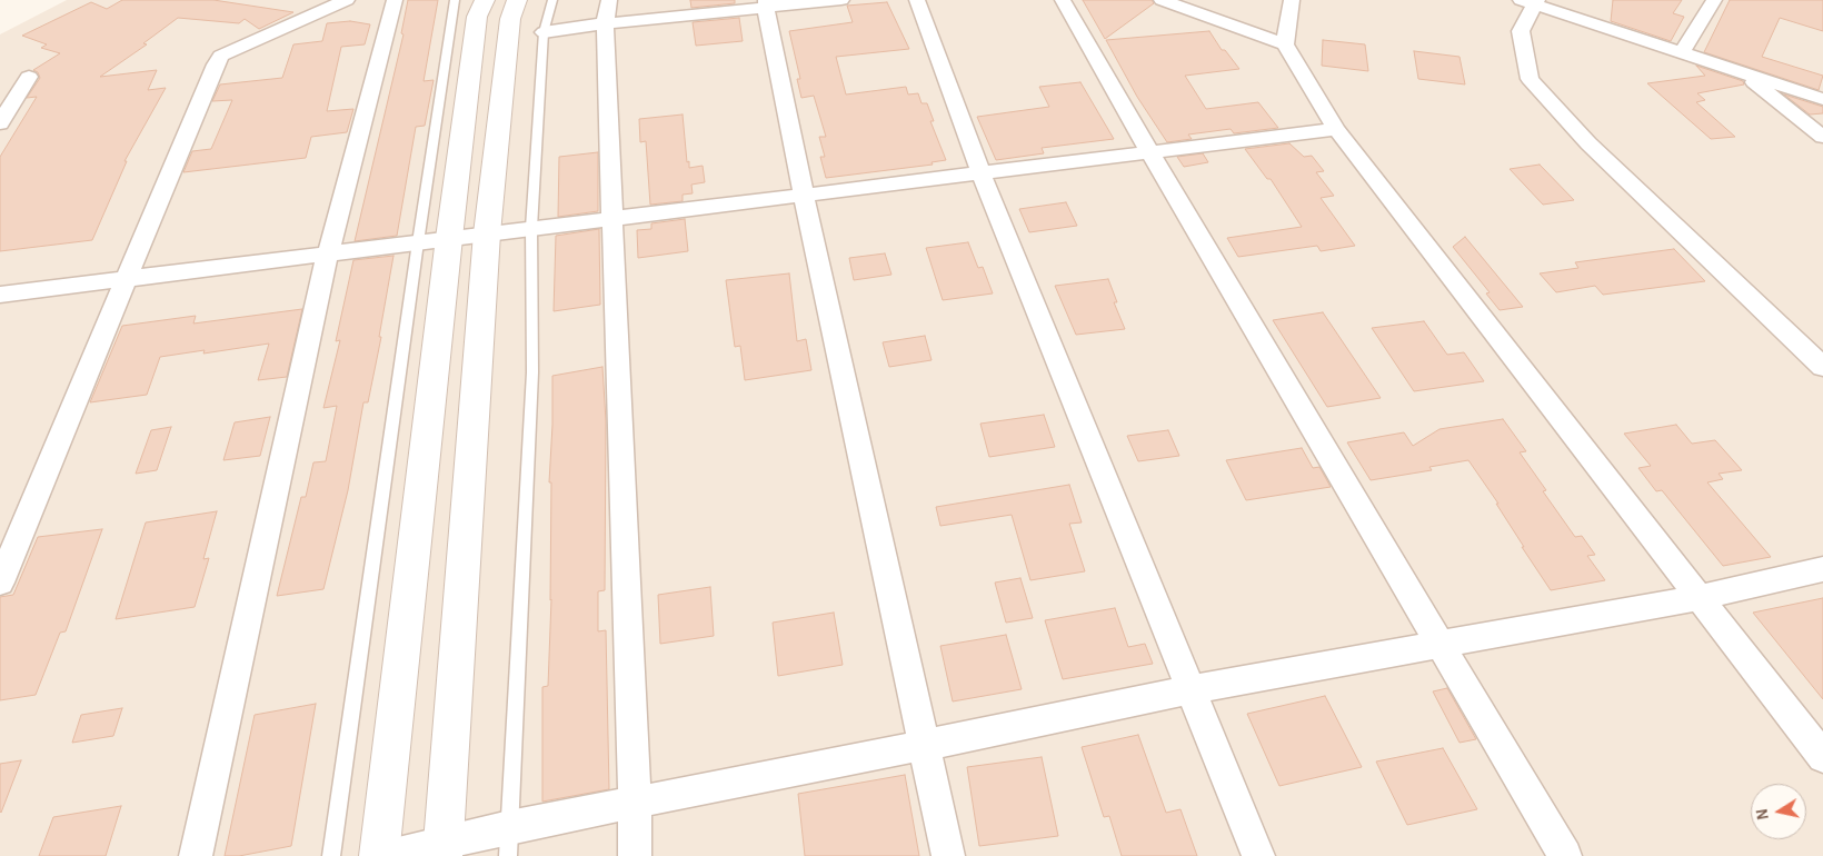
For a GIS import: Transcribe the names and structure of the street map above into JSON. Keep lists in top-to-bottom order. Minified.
{"north":"left"}
